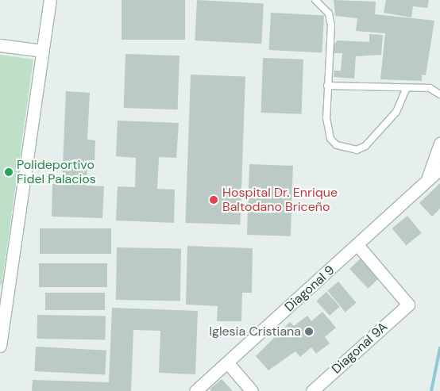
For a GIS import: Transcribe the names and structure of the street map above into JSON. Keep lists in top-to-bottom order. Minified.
{"streets":{"street":["Diagonal 9","Diagonal 9A"]},"crossings":[["Diagonal 9","Diagonal 9A"]],"places":["Polideportivo Fidel Palacios","Hospital Dr. Enrique Baltodano Briceño","Iglesia Cristiana"]}
